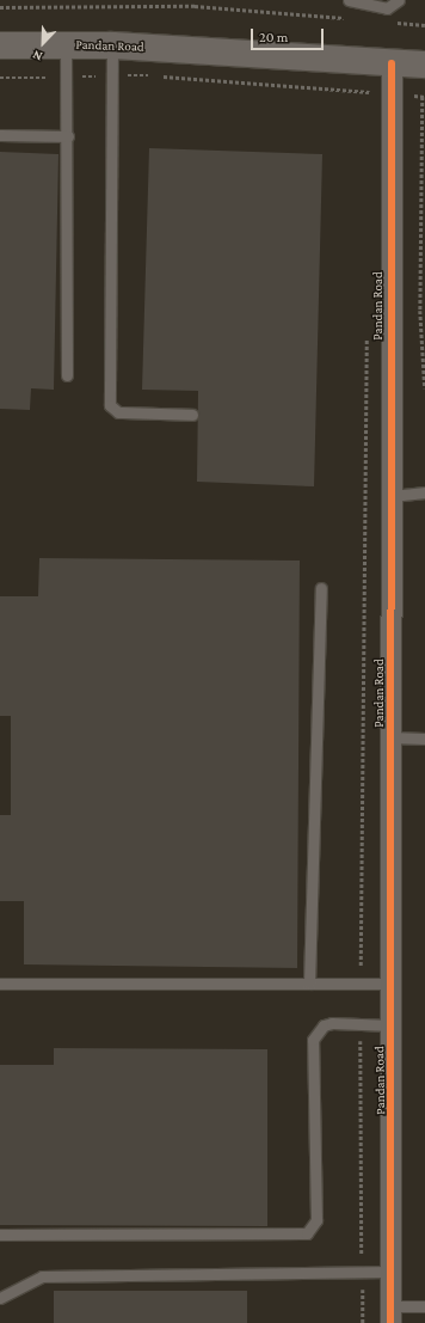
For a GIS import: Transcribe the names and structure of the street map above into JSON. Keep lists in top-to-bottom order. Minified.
{"streets":{"street":["Pandan Road"]},"scale_bar":"20 m","north":"bottom left"}
